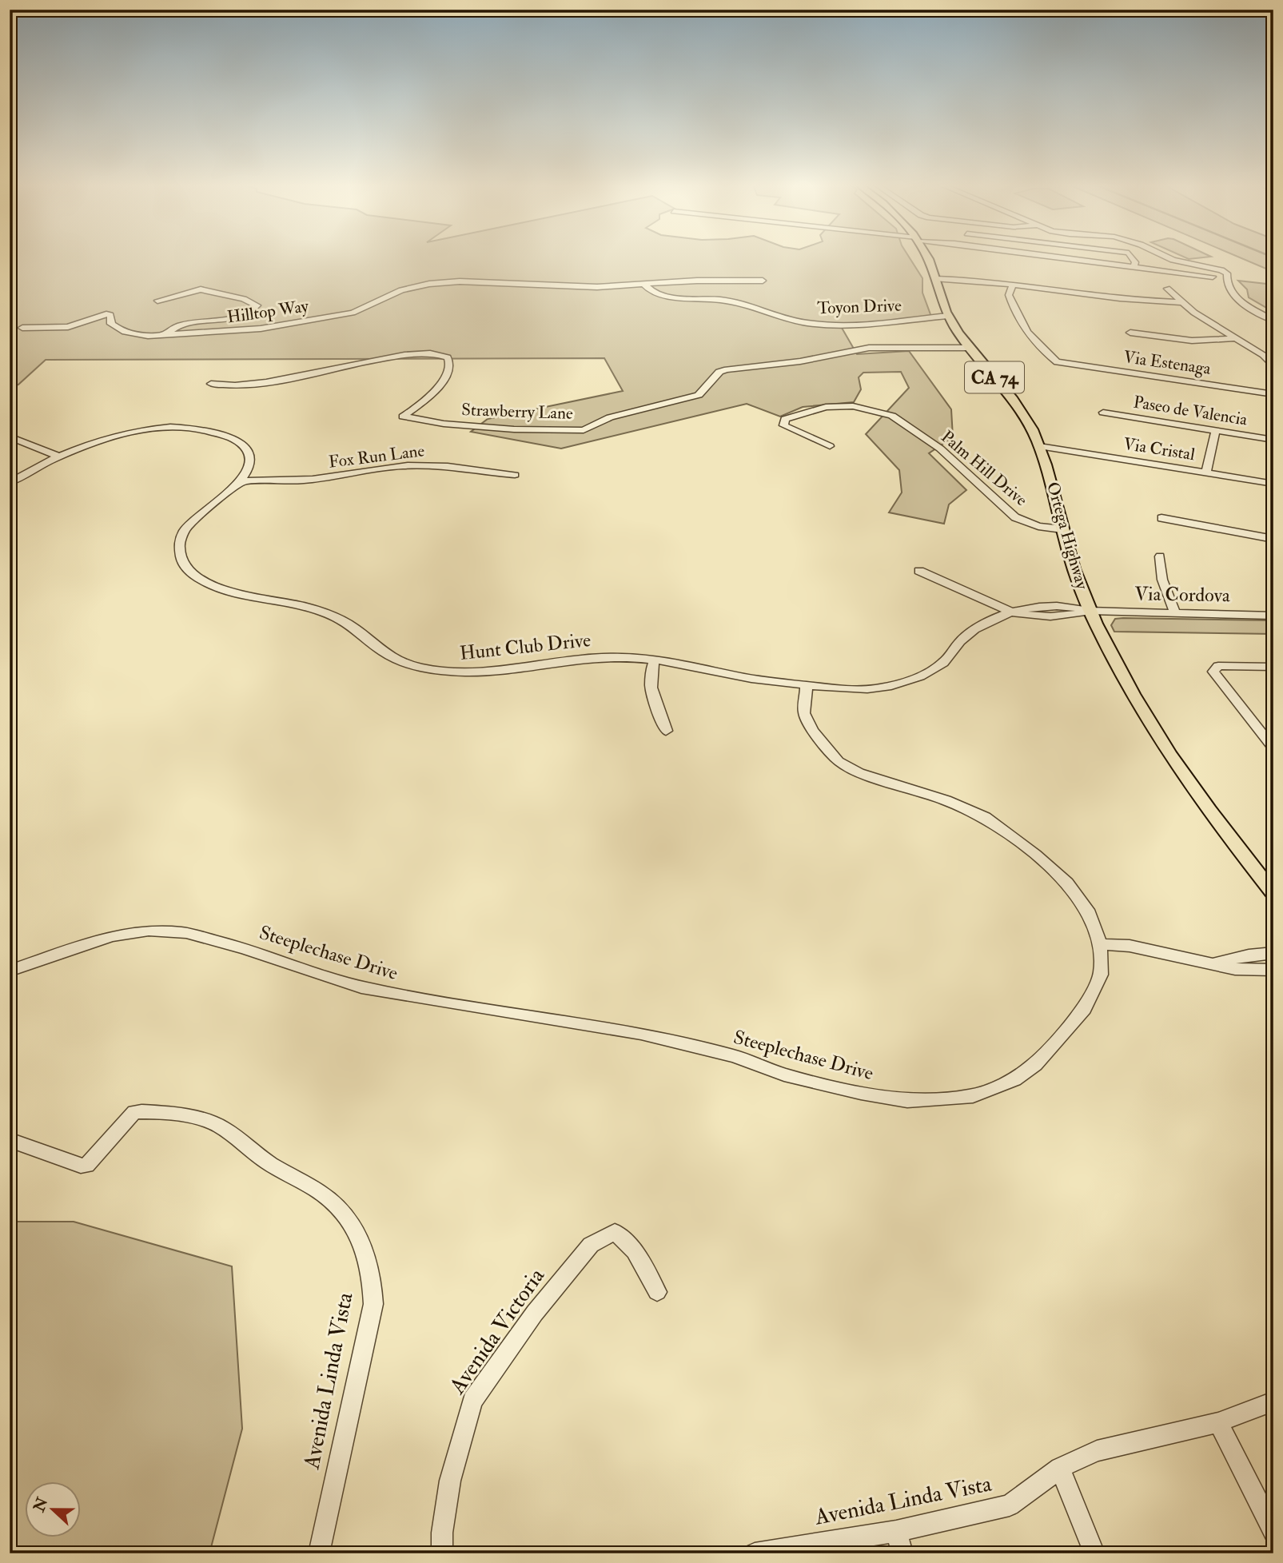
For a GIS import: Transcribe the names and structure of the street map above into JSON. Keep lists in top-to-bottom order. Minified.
{"streets":{"main road":["CA 74","Ortega Highway"],"street":["Toyon Drive","Hilltop Way","Via Estenaga","Paseo de Valencia","Strawberry Lane","Via Cristal","Fox Run Lane","Palm Hill Drive","Via Cordova","Hunt Club Drive","Steeplechase Drive","Avenida Victoria","Avenida Linda Vista"]},"crossings":[["Toyon Drive","Hilltop Way"],["Toyon Drive","Ortega Highway"],["Strawberry Lane","Ortega Highway"],["Via Cristal","Ortega Highway"],["Fox Run Lane","Hunt Club Drive"],["Palm Hill Drive","Ortega Highway"],["Ortega Highway","Via Cordova"],["Ortega Highway","Hunt Club Drive"],["Via Cordova","Hunt Club Drive"],["Hunt Club Drive","Steeplechase Drive"]],"north":"left"}
